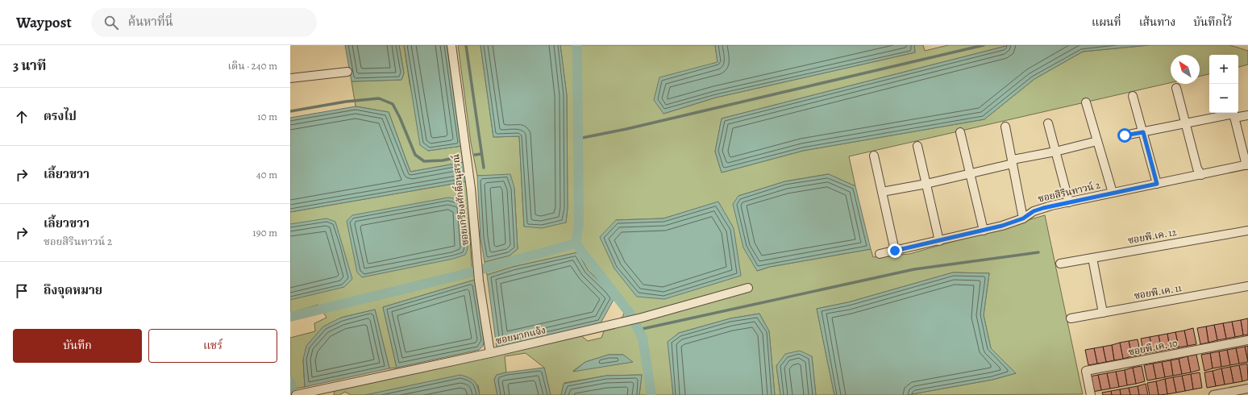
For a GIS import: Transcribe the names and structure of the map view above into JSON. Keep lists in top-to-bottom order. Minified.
{"streets":{"street":["ซอยสิรินทาวน์ 2","ซอยเกรียงศักดิ์อนุสรณ์","ซอยพี.เค. 12","ซอยพี.เค. 11","ซอยมากแจ้ง","ซอยพี.เค. 10"]},"crossings":[["ซอยเกรียงศักดิ์อนุสรณ์","ซอยมากแจ้ง"]],"north":"top left","page":{"header":"Waypost","search":"ค้นหาที่นี่","nav":["แผนที่","เส้นทาง","บันทึกไว้"],"heading":["3 นาที","เดิน · 240 m"],"map_buttons":["+","−"],"list":[["ตรงไป","10 m"],["เลี้ยวขวา","40 m"],["เลี้ยวขวา","ซอยสิรินทาวน์ 2","190 m"],"ถึงจุดหมาย"],"buttons":["บันทึก","แชร์"]}}
